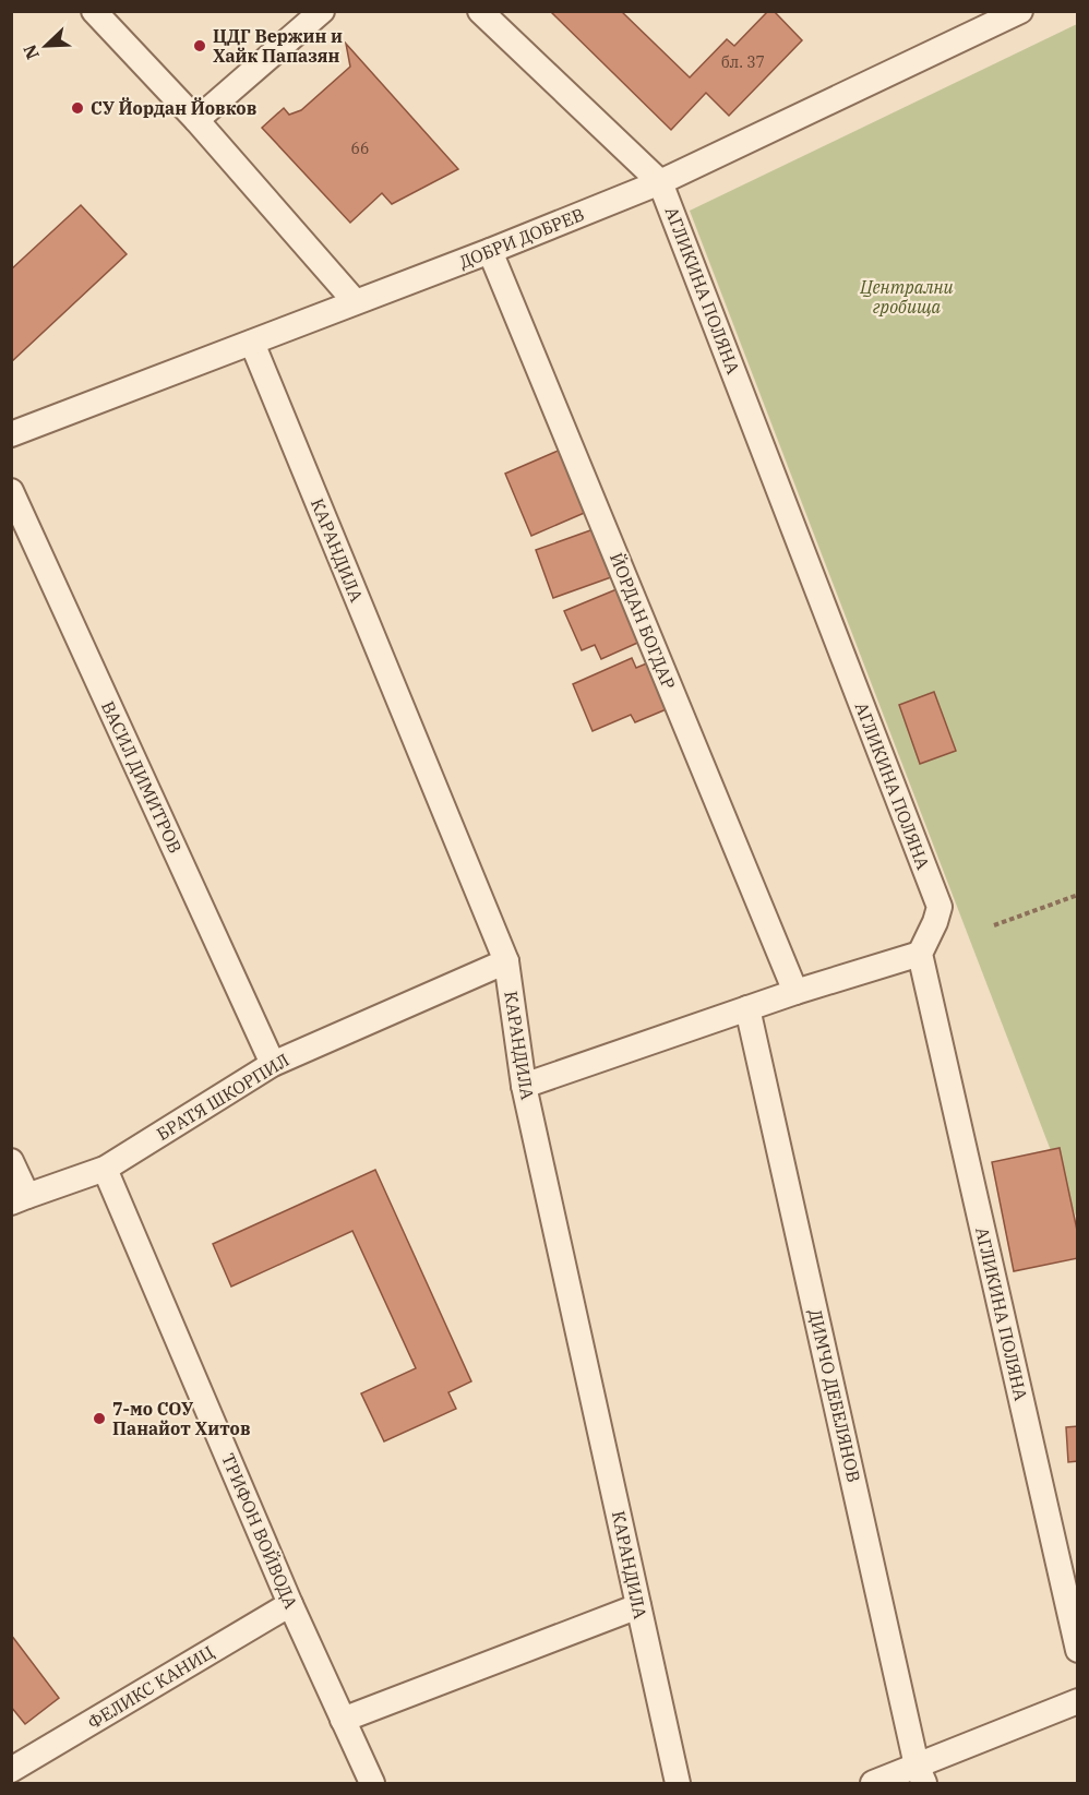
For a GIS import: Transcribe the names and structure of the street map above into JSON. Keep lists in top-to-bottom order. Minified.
{"streets":{"street":["ДОБРИ ДОБРЕВ","АГЛИКИНА ПОЛЯНА","КАРАНДИЛА","ЙОРДАН БОГДАР","ВАСИЛ ДИМИТРОВ","БРАТЯ ШКОРПИЛ","ДИМЧО ДЕБЕЛЯНОВ","ТРИФОН ВОЙВОДА","ФЕЛИКС КАНИЦ"]},"crossings":[["ДОБРИ ДОБРЕВ","АГЛИКИНА ПОЛЯНА"],["ДОБРИ ДОБРЕВ","КАРАНДИЛА"],["ДОБРИ ДОБРЕВ","ЙОРДАН БОГДАР"],["КАРАНДИЛА","БРАТЯ ШКОРПИЛ"],["ВАСИЛ ДИМИТРОВ","БРАТЯ ШКОРПИЛ"],["БРАТЯ ШКОРПИЛ","ТРИФОН ВОЙВОДА"],["ТРИФОН ВОЙВОДА","ФЕЛИКС КАНИЦ"]],"parks":["Централни гробища"],"places":["ЦДГ Вержин и Хайк Папазян","СУ Йордан Йовков","7-мо СОУ Панайот Хитов"],"house_numbers":["бл. 37","66"],"north":"bottom left"}
